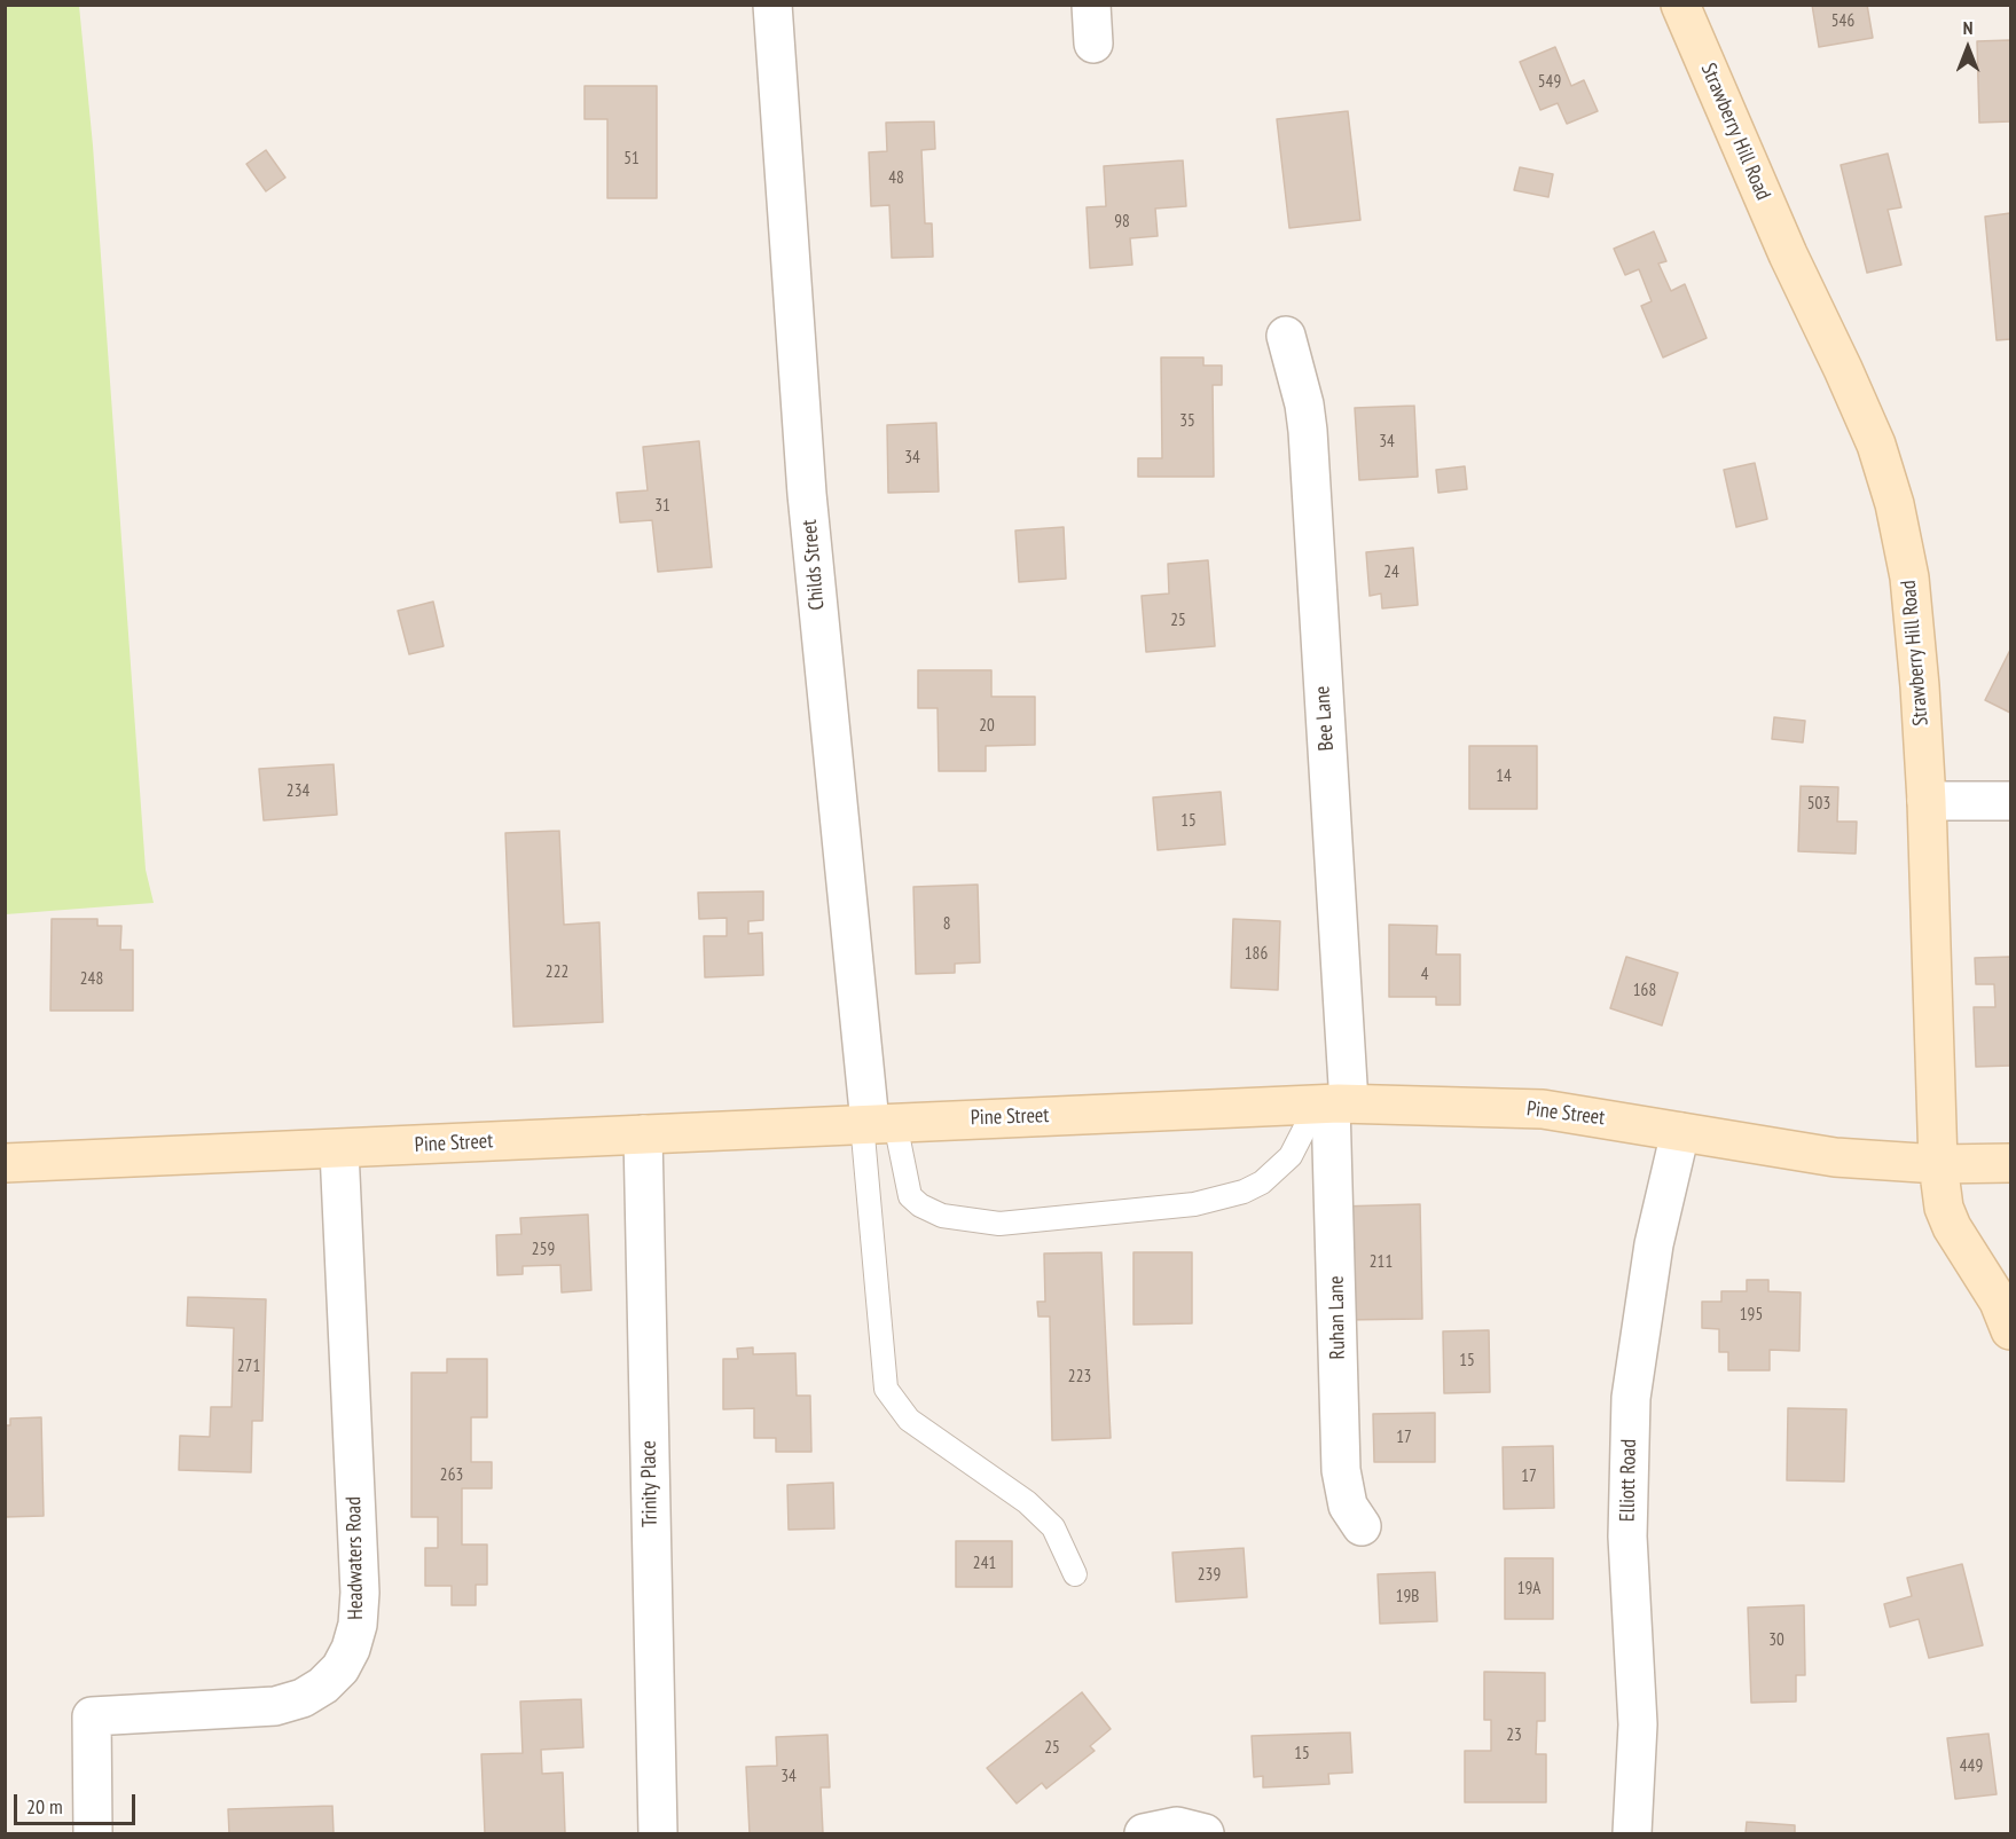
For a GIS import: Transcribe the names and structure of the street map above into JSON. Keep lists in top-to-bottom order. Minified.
{"streets":{"main road":["Strawberry Hill Road","Pine Street"],"street":["Childs Street","Bee Lane","Ruhan Lane","Elliott Road","Trinity Place","Headwaters Road"]},"crossings":[["Strawberry Hill Road","Pine Street"],["Childs Street","Pine Street"],["Bee Lane","Pine Street"],["Bee Lane","Ruhan Lane"],["Pine Street","Ruhan Lane"],["Pine Street","Elliott Road"],["Pine Street","Trinity Place"],["Pine Street","Headwaters Road"]],"house_numbers":["546","549","51","48","98","35","34","34","31","24","25","20","14","234","503","15","8","186","222","4","248","168","259","211","195","15","271","223","17","263","17","241","239","19A","19B","30","23","25","15","449","34"],"scale_bar":"20 m","north":"top"}
